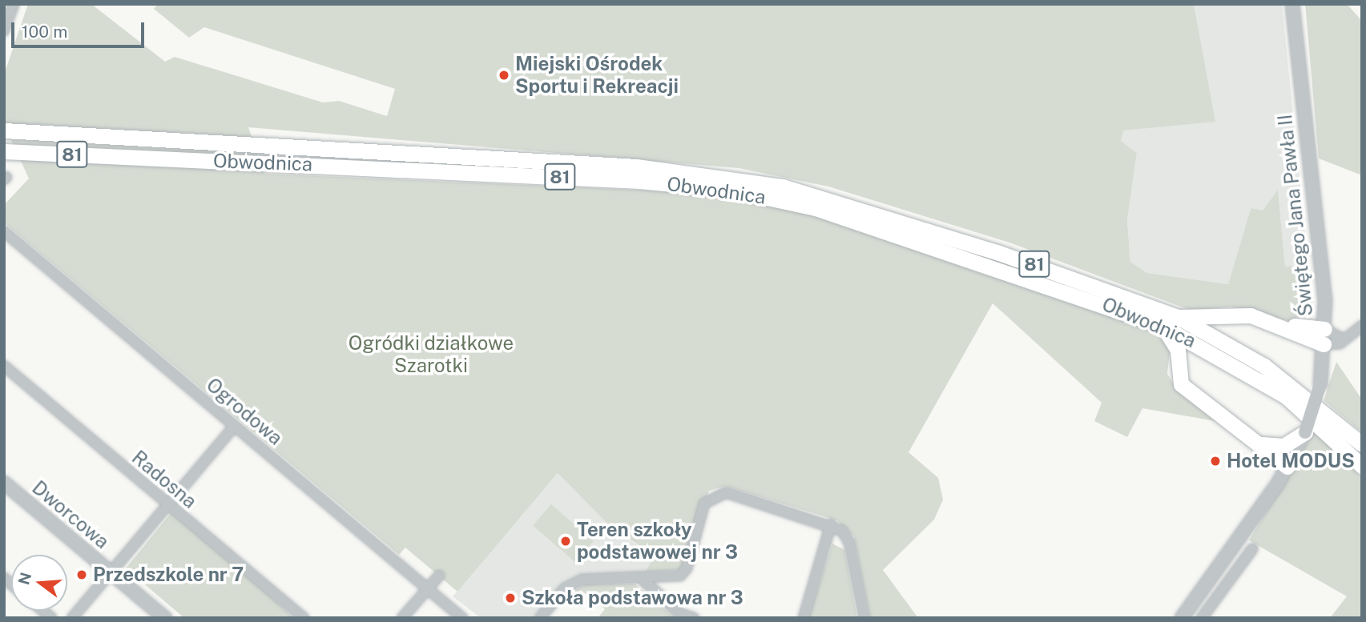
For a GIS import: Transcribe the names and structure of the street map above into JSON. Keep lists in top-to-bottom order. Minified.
{"streets":{"main road":["81","Obwodnica"],"street":["Świętego Jana Pawła II","Ogrodowa","Radosna","Dworcowa"]},"parks":["Ogródki działkowe Szarotki"],"places":["Miejski Ośrodek Sportu i Rekreacji","Hotel MODUS","Teren szkoły podstawowej nr 3","Przedszkole nr 7","Szkoła podstawowa nr 3"],"scale_bar":"100 m","north":"left"}
